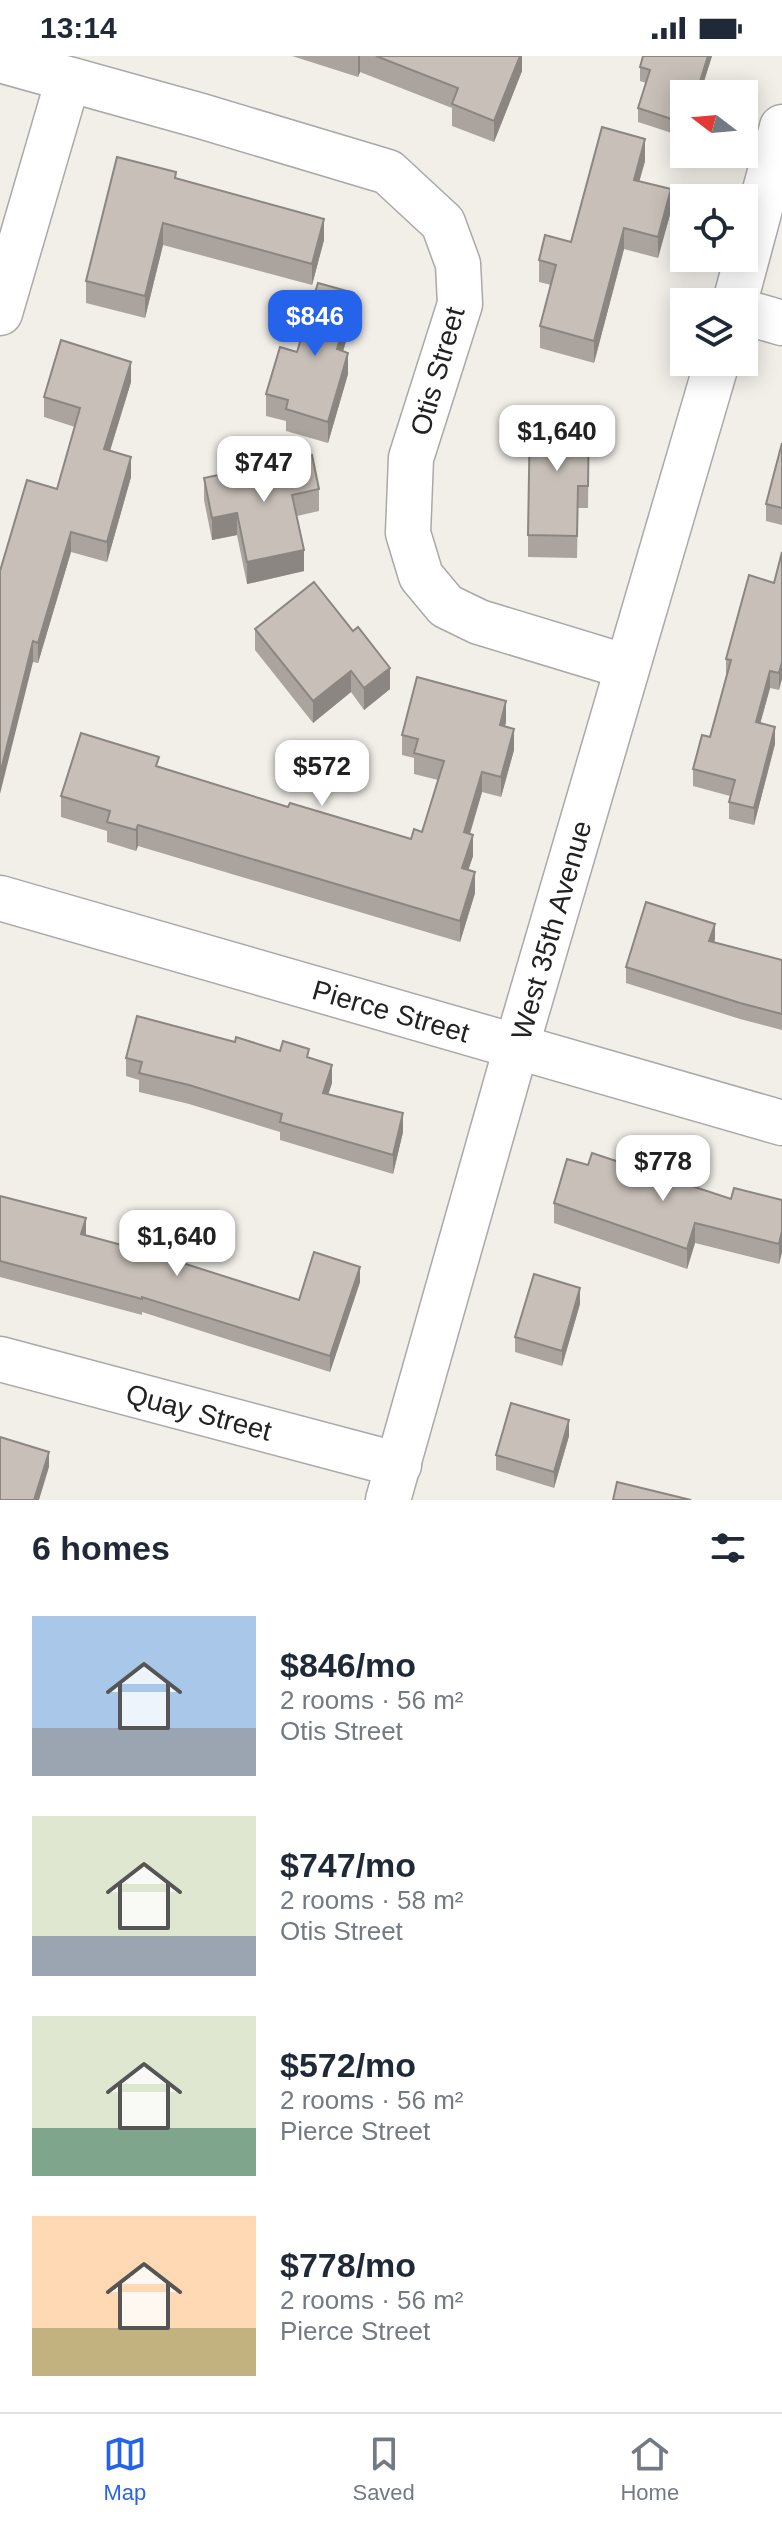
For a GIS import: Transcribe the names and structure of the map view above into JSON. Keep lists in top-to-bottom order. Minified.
{"streets":{"street":["Otis Street","West 35th Avenue","Pierce Street","Quay Street"]},"crossings":[["Otis Street","West 35th Avenue"],["West 35th Avenue","Pierce Street"],["West 35th Avenue","Quay Street"]],"north":"left","page":{"status":"13:14","price":["$846","$1,640","$747","$572","$778","$1,640"],"heading":"6 homes","list":[{"name":"$846/mo","note":"2 rooms · 56 m² · Otis Street"},{"name":"$747/mo","note":"2 rooms · 58 m² · Otis Street"},{"name":"$572/mo","note":"2 rooms · 56 m² · Pierce Street"},{"name":"$778/mo","note":"2 rooms · 56 m² · Pierce Street"}],"tabs":["Map","Saved","Home"]}}
